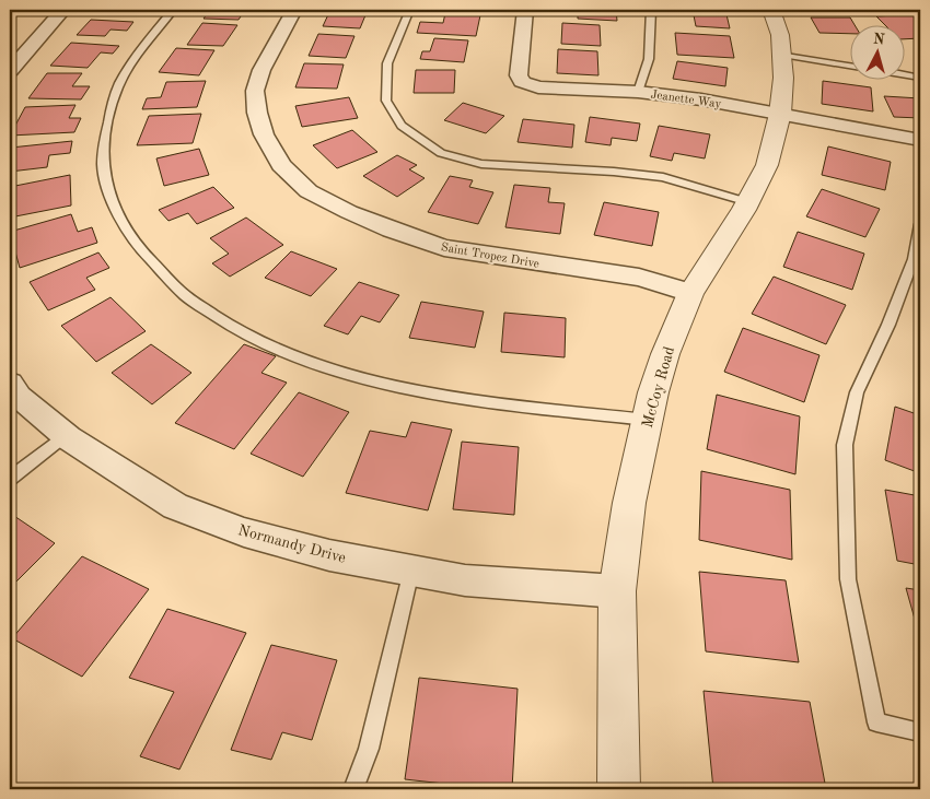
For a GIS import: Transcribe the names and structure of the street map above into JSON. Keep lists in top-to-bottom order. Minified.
{"streets":{"street":["Jeanette Way","Saint Tropez Drive","McCoy Road","Normandy Drive"]},"crossings":[["Jeanette Way","McCoy Road"],["Saint Tropez Drive","McCoy Road"],["McCoy Road","Normandy Drive"]],"north":"top"}
